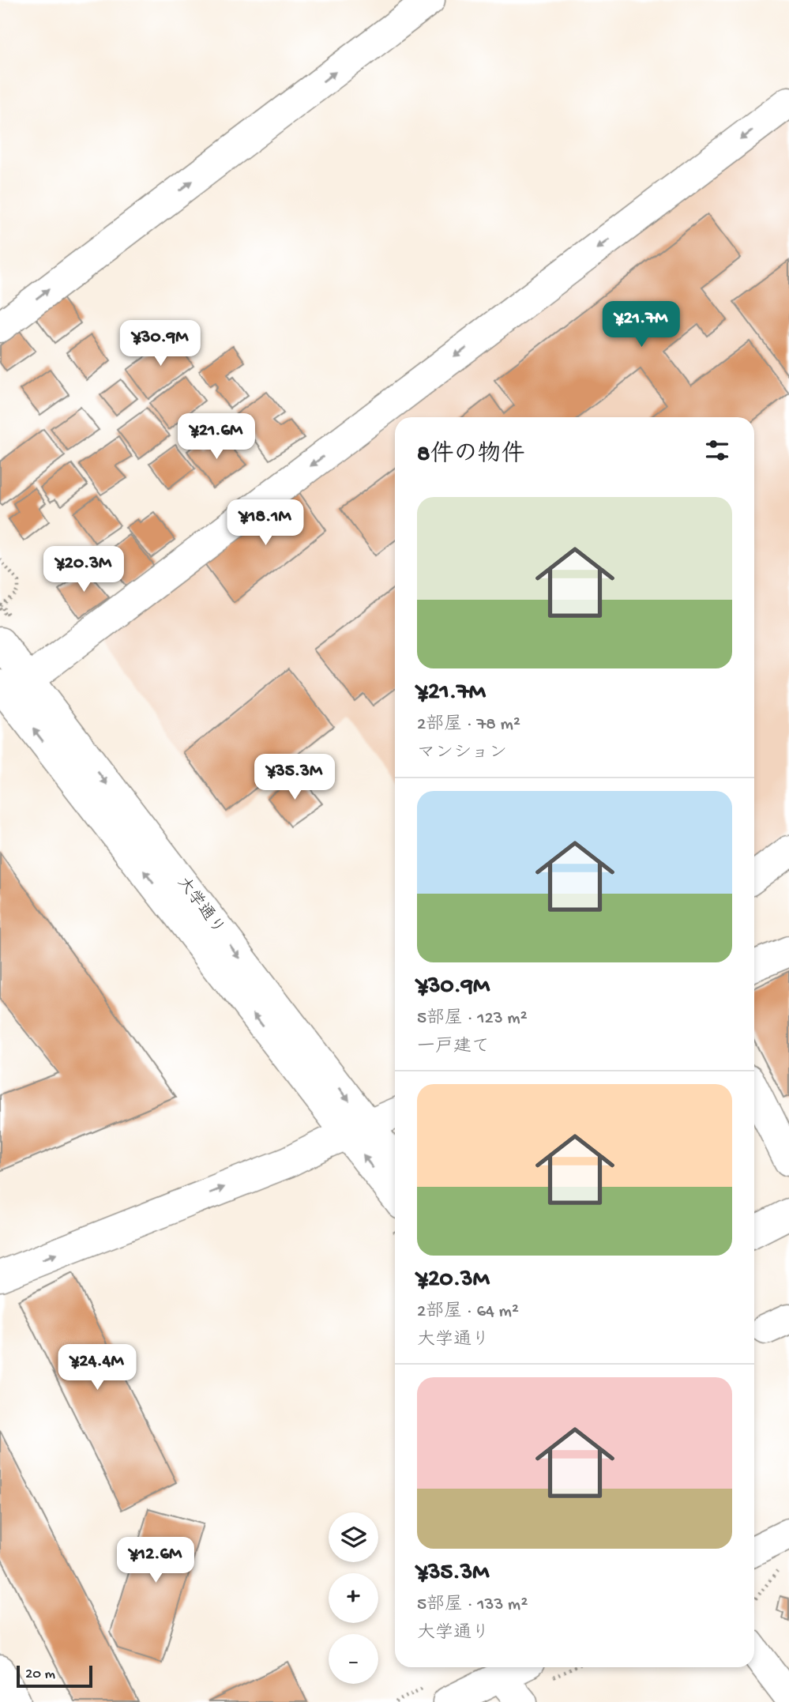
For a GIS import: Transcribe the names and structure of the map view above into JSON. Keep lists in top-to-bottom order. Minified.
{"streets":{"street":["大学通り"]},"scale_bar":"20 m","page":{"price":["¥21.7M","¥30.9M","¥21.6M","¥18.1M","¥20.3M","¥35.3M","¥24.4M","¥12.6M"],"heading":"8件の物件","list":[{"name":"¥21.7M","note":"2部屋 · 78 m² · マンション"},{"name":"¥30.9M","note":"5部屋 · 123 m² · 一戸建て"},{"name":"¥20.3M","note":"2部屋 · 64 m² · 大学通り"},{"name":"¥35.3M","note":"5部屋 · 133 m² · 大学通り"}],"map_buttons":["+","−"],"scale":"20 m"}}
